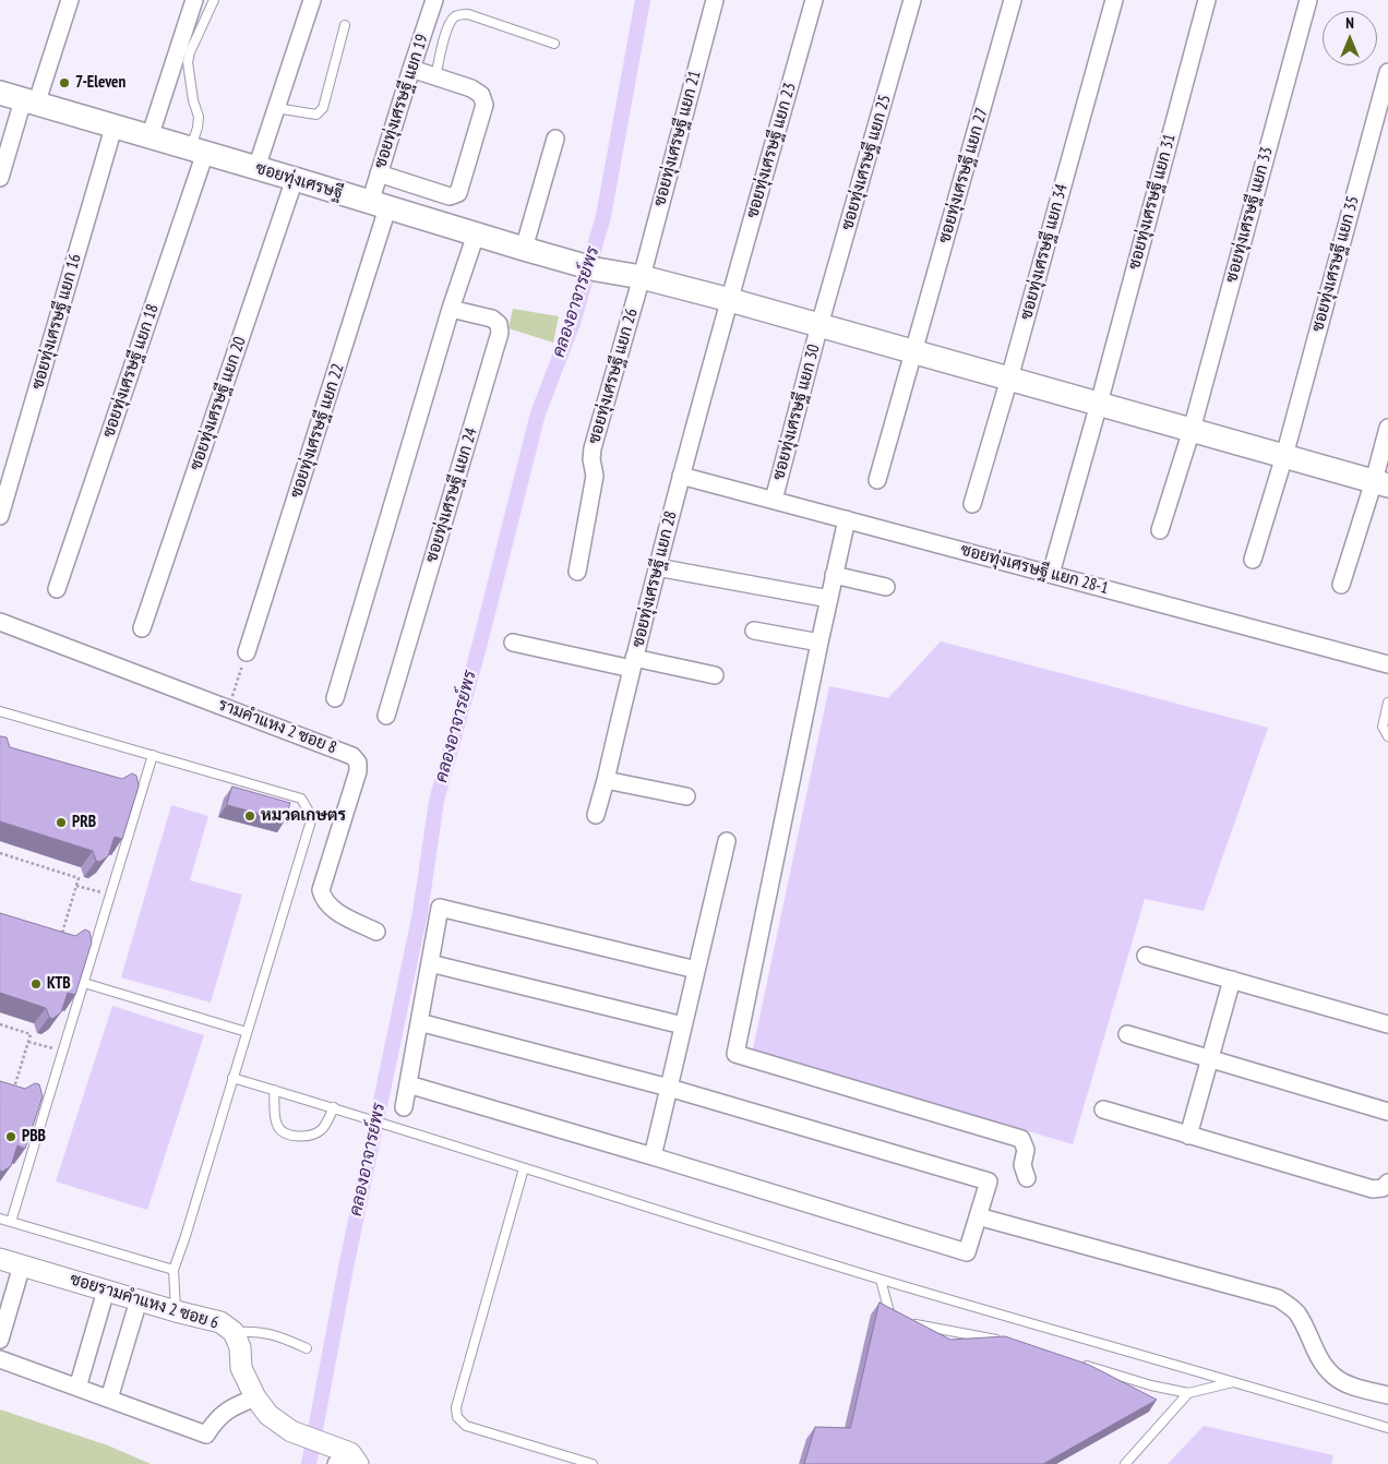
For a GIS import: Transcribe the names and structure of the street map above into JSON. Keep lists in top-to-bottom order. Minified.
{"streets":{"main road":["ซอยทุ่งเศรษฐี"],"street":["ซอยทุ่งเศรษฐี แยก 19","ซอยทุ่งเศรษฐี แยก 21","ซอยทุ่งเศรษฐี แยก 23","ซอยทุ่งเศรษฐี แยก 25","ซอยทุ่งเศรษฐี แยก 27","ซอยทุ่งเศรษฐี แยก 31","ซอยทุ่งเศรษฐี แยก 33","ซอยทุ่งเศรษฐี แยก 34","ซอยทุ่งเศรษฐี แยก 35","ซอยทุ่งเศรษฐี แยก 16","ซอยทุ่งเศรษฐี แยก 18","ซอยทุ่งเศรษฐี แยก 26","ซอยทุ่งเศรษฐี แยก 20","ซอยทุ่งเศรษฐี แยก 30","ซอยทุ่งเศรษฐี แยก 22","ซอยทุ่งเศรษฐี แยก 24","ซอยทุ่งเศรษฐี แยก 28-1","ซอยทุ่งเศรษฐี แยก 28","รามคำแหง 2 ซอย 8","ซอยรามคำแหง 2 ซอย 6"]},"crossings":[["ซอยทุ่งเศรษฐี แยก 19","ซอยทุ่งเศรษฐี"],["ซอยทุ่งเศรษฐี แยก 19","ซอยทุ่งเศรษฐี แยก 22"],["ซอยทุ่งเศรษฐี แยก 21","ซอยทุ่งเศรษฐี"],["ซอยทุ่งเศรษฐี แยก 21","ซอยทุ่งเศรษฐี แยก 26"],["ซอยทุ่งเศรษฐี แยก 23","ซอยทุ่งเศรษฐี"],["ซอยทุ่งเศรษฐี แยก 23","ซอยทุ่งเศรษฐี แยก 28"],["ซอยทุ่งเศรษฐี แยก 25","ซอยทุ่งเศรษฐี"],["ซอยทุ่งเศรษฐี แยก 25","ซอยทุ่งเศรษฐี แยก 30"],["ซอยทุ่งเศรษฐี แยก 27","ซอยทุ่งเศรษฐี"],["ซอยทุ่งเศรษฐี","ซอยทุ่งเศรษฐี แยก 31"],["ซอยทุ่งเศรษฐี","ซอยทุ่งเศรษฐี แยก 33"],["ซอยทุ่งเศรษฐี","ซอยทุ่งเศรษฐี แยก 34"],["ซอยทุ่งเศรษฐี","ซอยทุ่งเศรษฐี แยก 35"],["ซอยทุ่งเศรษฐี","ซอยทุ่งเศรษฐี แยก 16"],["ซอยทุ่งเศรษฐี","ซอยทุ่งเศรษฐี แยก 18"],["ซอยทุ่งเศรษฐี","ซอยทุ่งเศรษฐี แยก 26"],["ซอยทุ่งเศรษฐี","ซอยทุ่งเศรษฐี แยก 20"],["ซอยทุ่งเศรษฐี","ซอยทุ่งเศรษฐี แยก 30"],["ซอยทุ่งเศรษฐี","ซอยทุ่งเศรษฐี แยก 22"],["ซอยทุ่งเศรษฐี","ซอยทุ่งเศรษฐี แยก 28"],["ซอยทุ่งเศรษฐี แยก 31","ซอยทุ่งเศรษฐี แยก 28-1"],["ซอยทุ่งเศรษฐี แยก 30","ซอยทุ่งเศรษฐี แยก 28-1"],["ซอยทุ่งเศรษฐี แยก 28-1","ซอยทุ่งเศรษฐี แยก 28"]],"water":["คลองอาจารย์พร"],"places":["7-Eleven","หมวดเกษตร","PRB","KTB","PBB"],"north":"top"}
